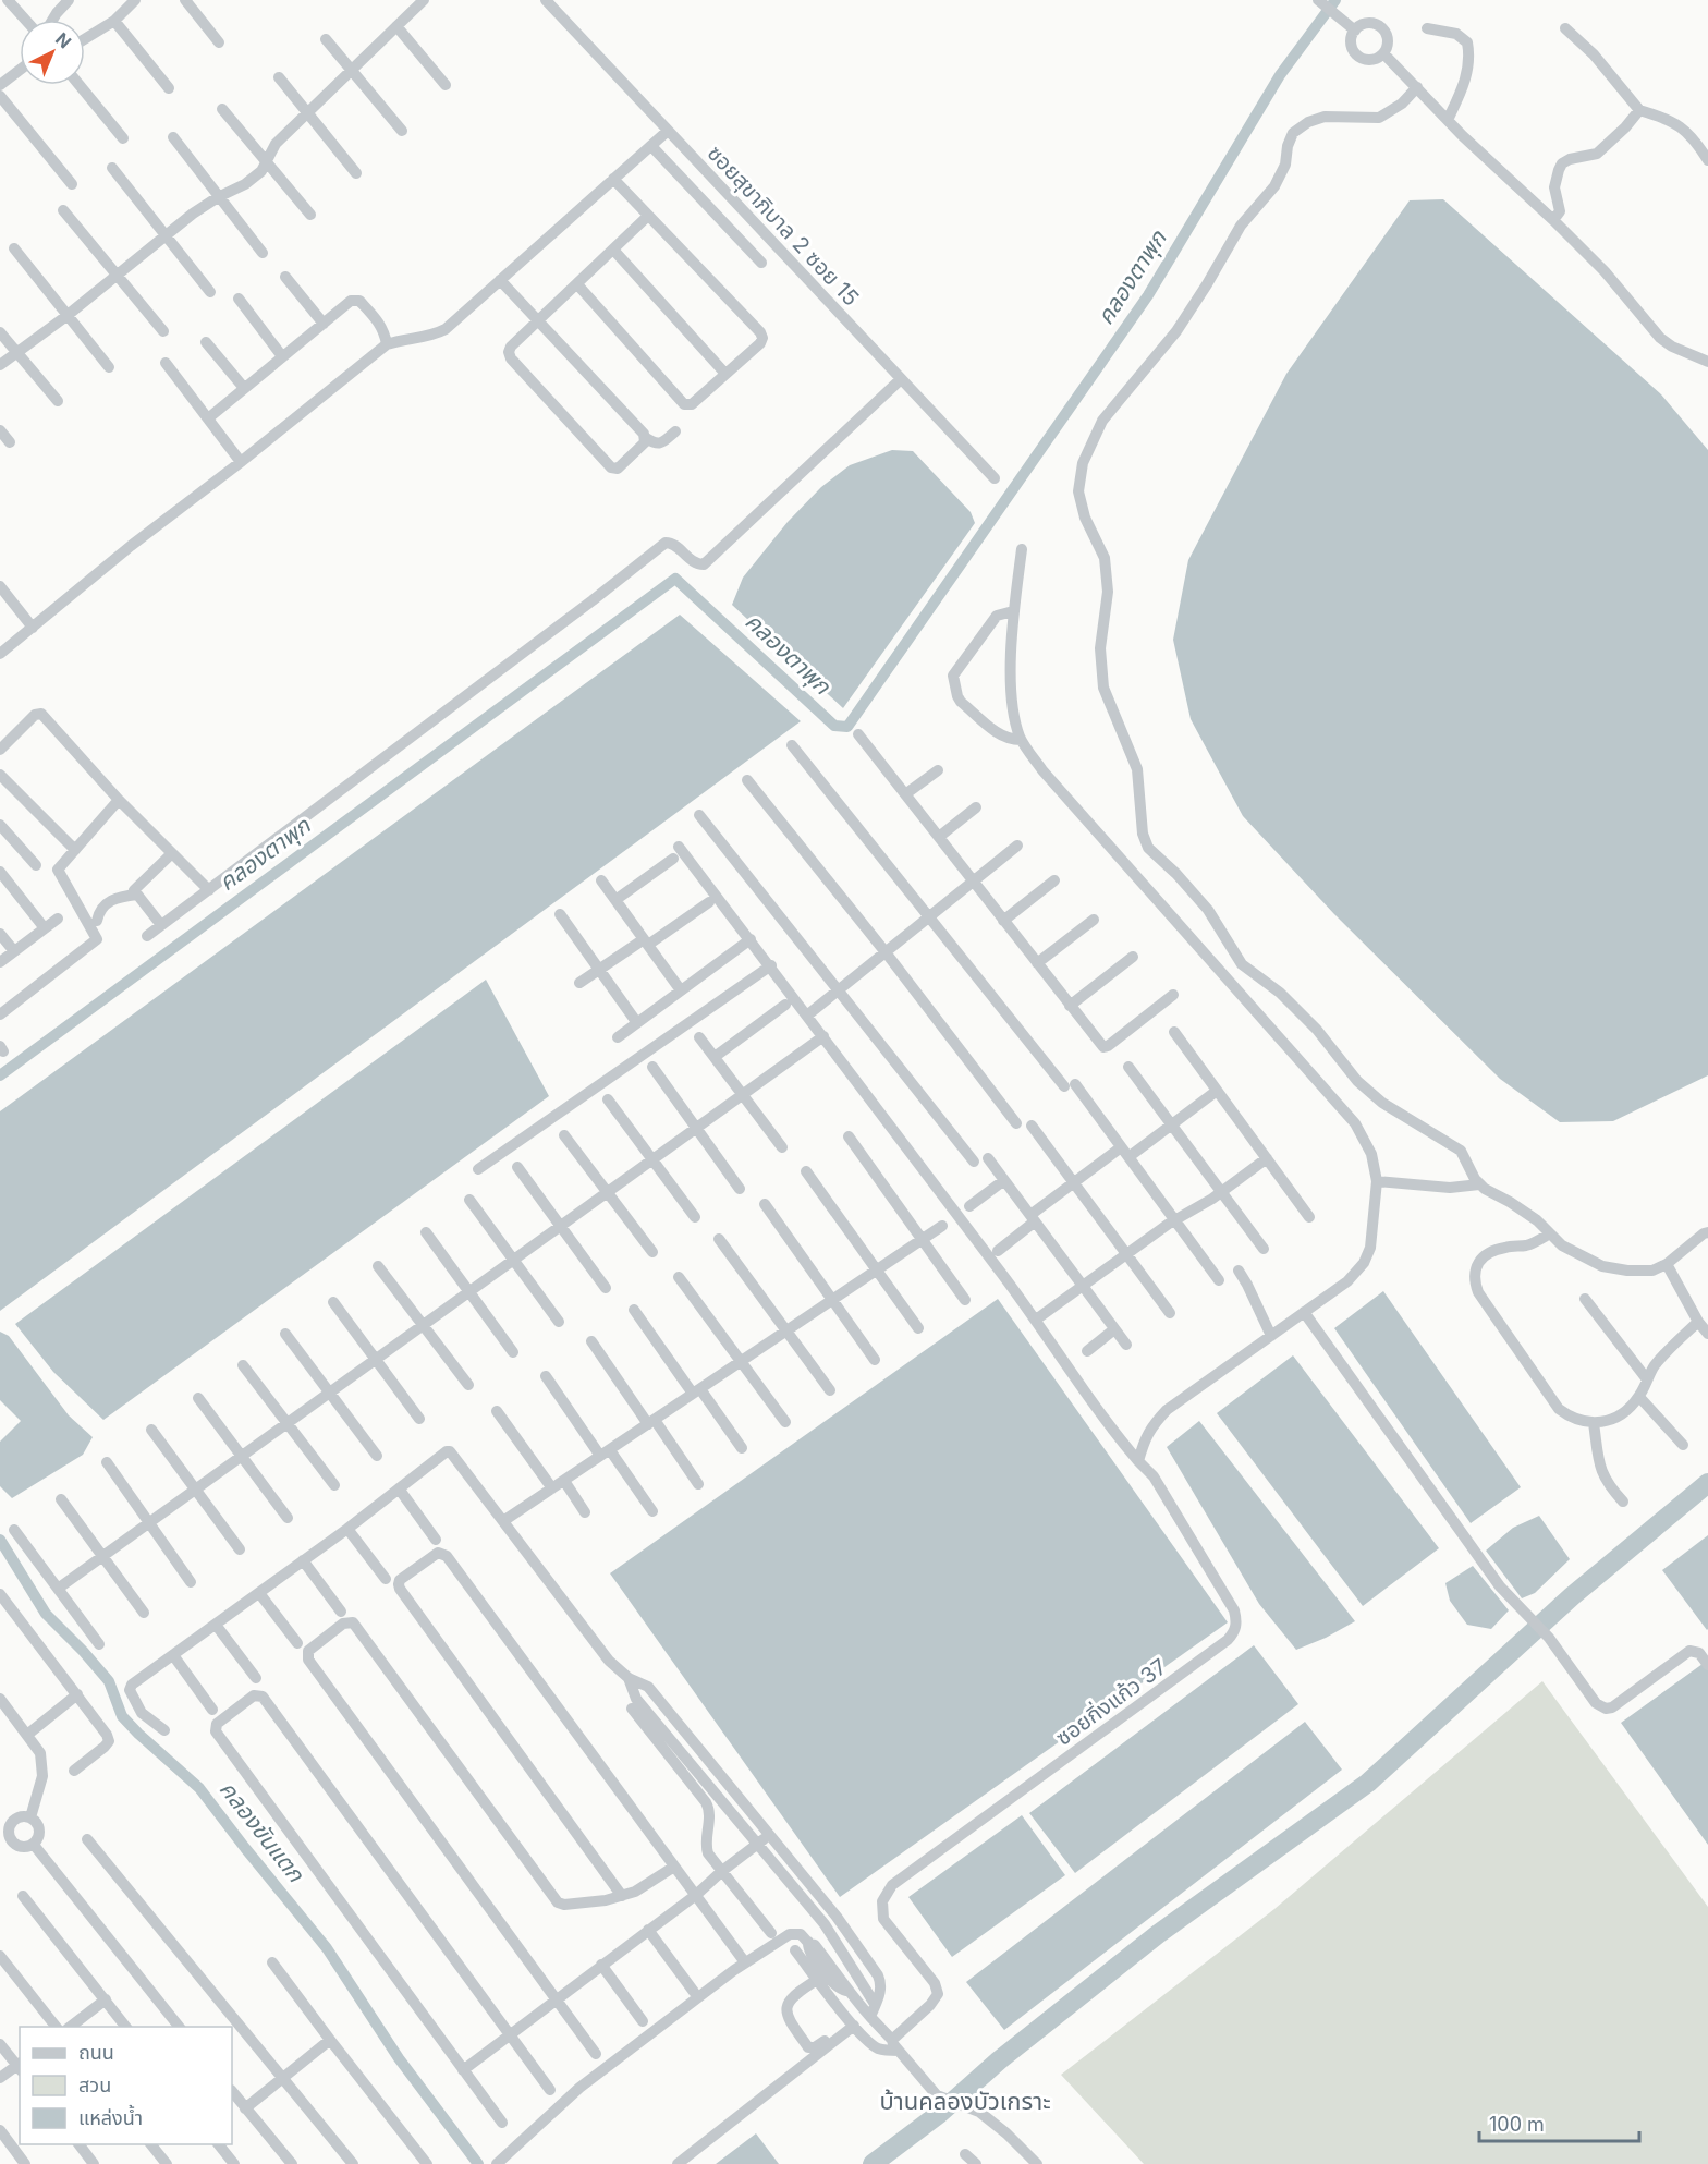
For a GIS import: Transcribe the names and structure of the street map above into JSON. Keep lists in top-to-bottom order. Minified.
{"streets":{"street":["ซอยสุขาภิบาล 2 ซอย 15","ซอยกิ่งแก้ว 37"]},"districts":["บ้านคลองบัวเกราะ"],"water":["คลองตาพุก","คลองขันแตก"],"legend":["ถนน","สวน","แหล่งน้ำ"],"scale_bar":"100 m","north":"top right"}
